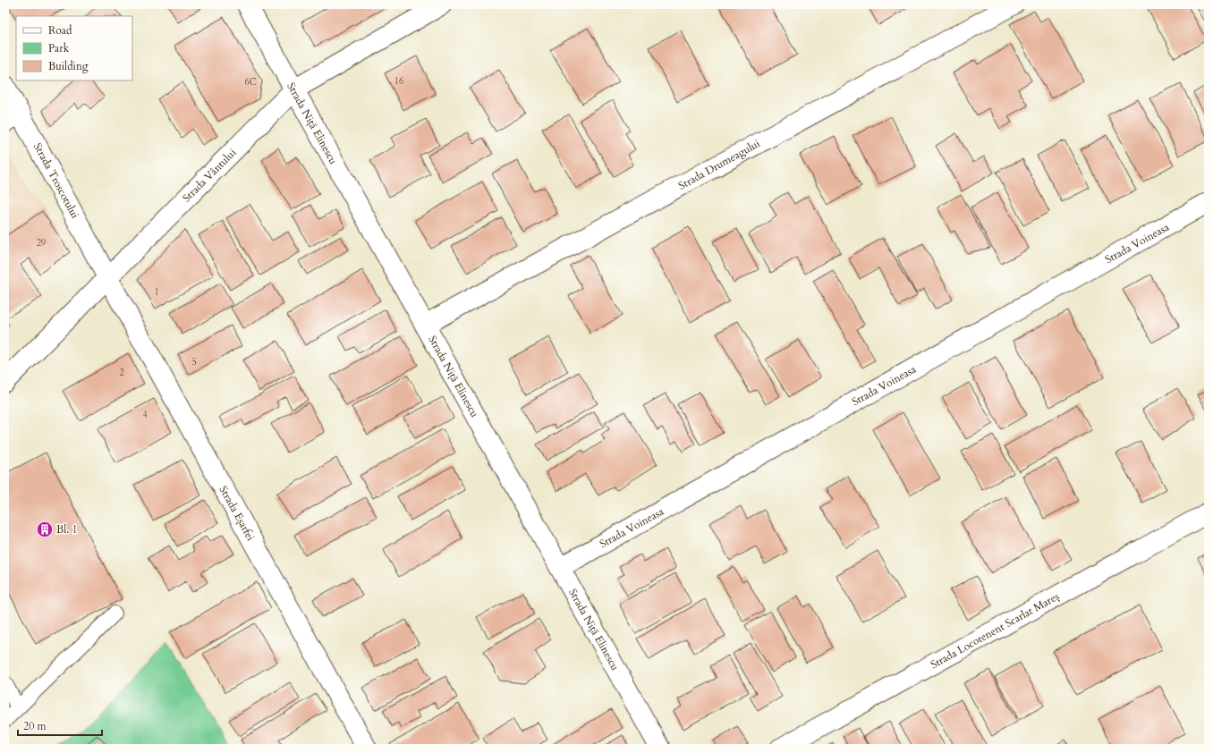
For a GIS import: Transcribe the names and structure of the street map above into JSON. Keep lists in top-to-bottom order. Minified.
{"streets":{"street":["Strada Niță Elinescu","Strada Drumeagului","Strada Vântului","Strada Troscotului","Strada Voineasa","Strada Eșarfei","Strada Locotenent Scarlat Mareș"]},"crossings":[["Strada Niță Elinescu","Strada Drumeagului"],["Strada Niță Elinescu","Strada Vântului"],["Strada Niță Elinescu","Strada Voineasa"],["Strada Vântului","Strada Troscotului"],["Strada Vântului","Strada Eșarfei"],["Strada Troscotului","Strada Eșarfei"]],"places":{"building":["Bl. 1"]},"house_numbers":["16","6C","29","1","5","2","4"],"legend":["Road","Park","Building"],"scale_bar":"20 m"}
